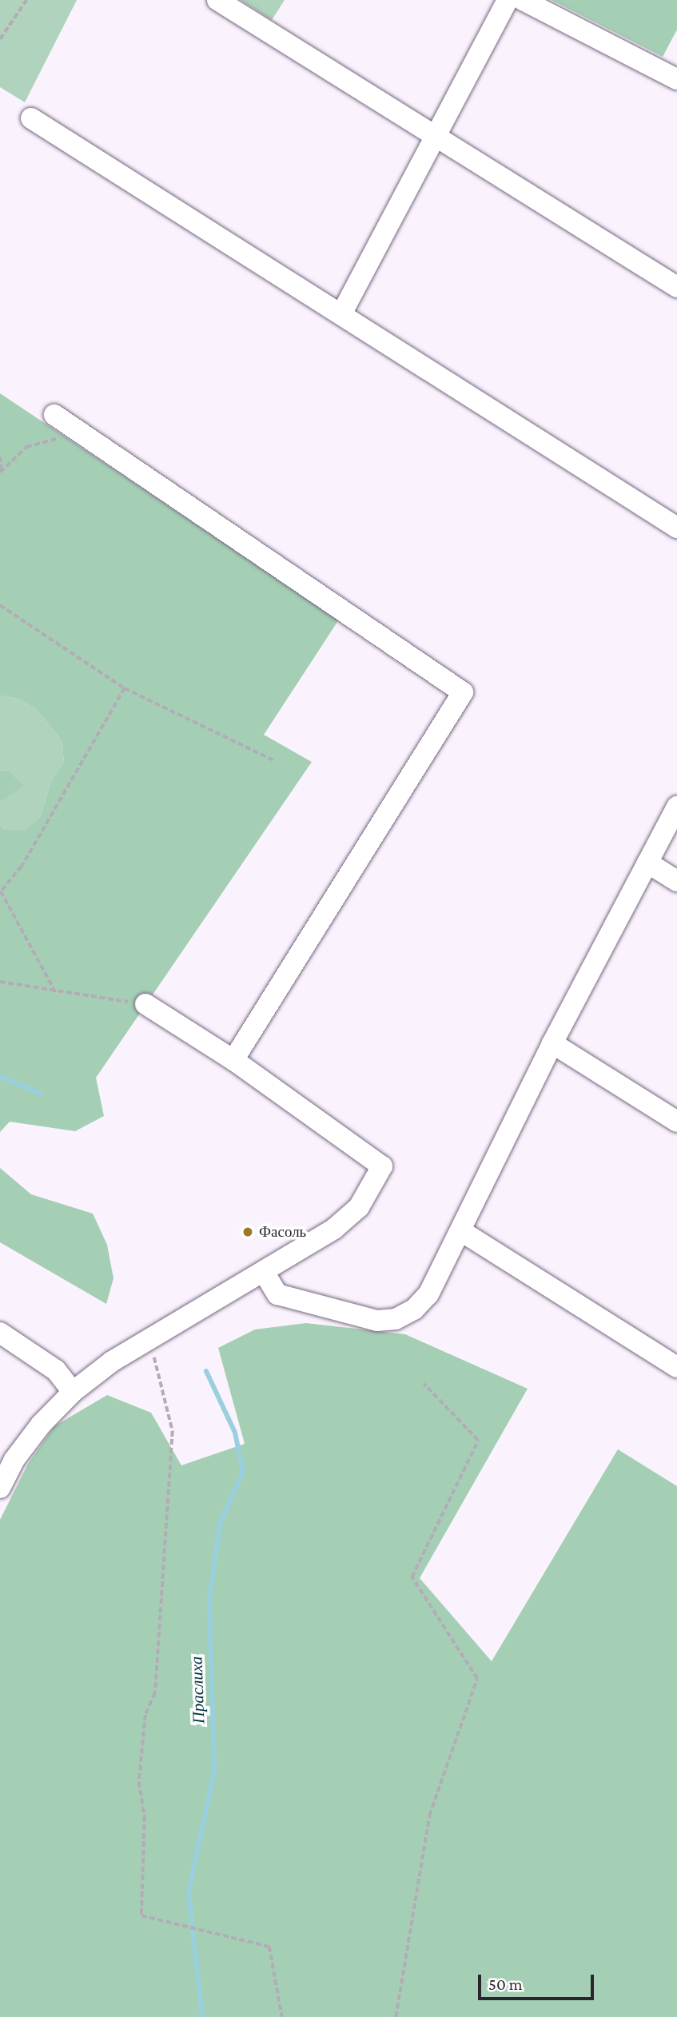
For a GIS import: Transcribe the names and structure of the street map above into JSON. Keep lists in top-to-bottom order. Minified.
{"water":["Праслиха"],"places":["Фасоль"],"scale_bar":"50 m"}
